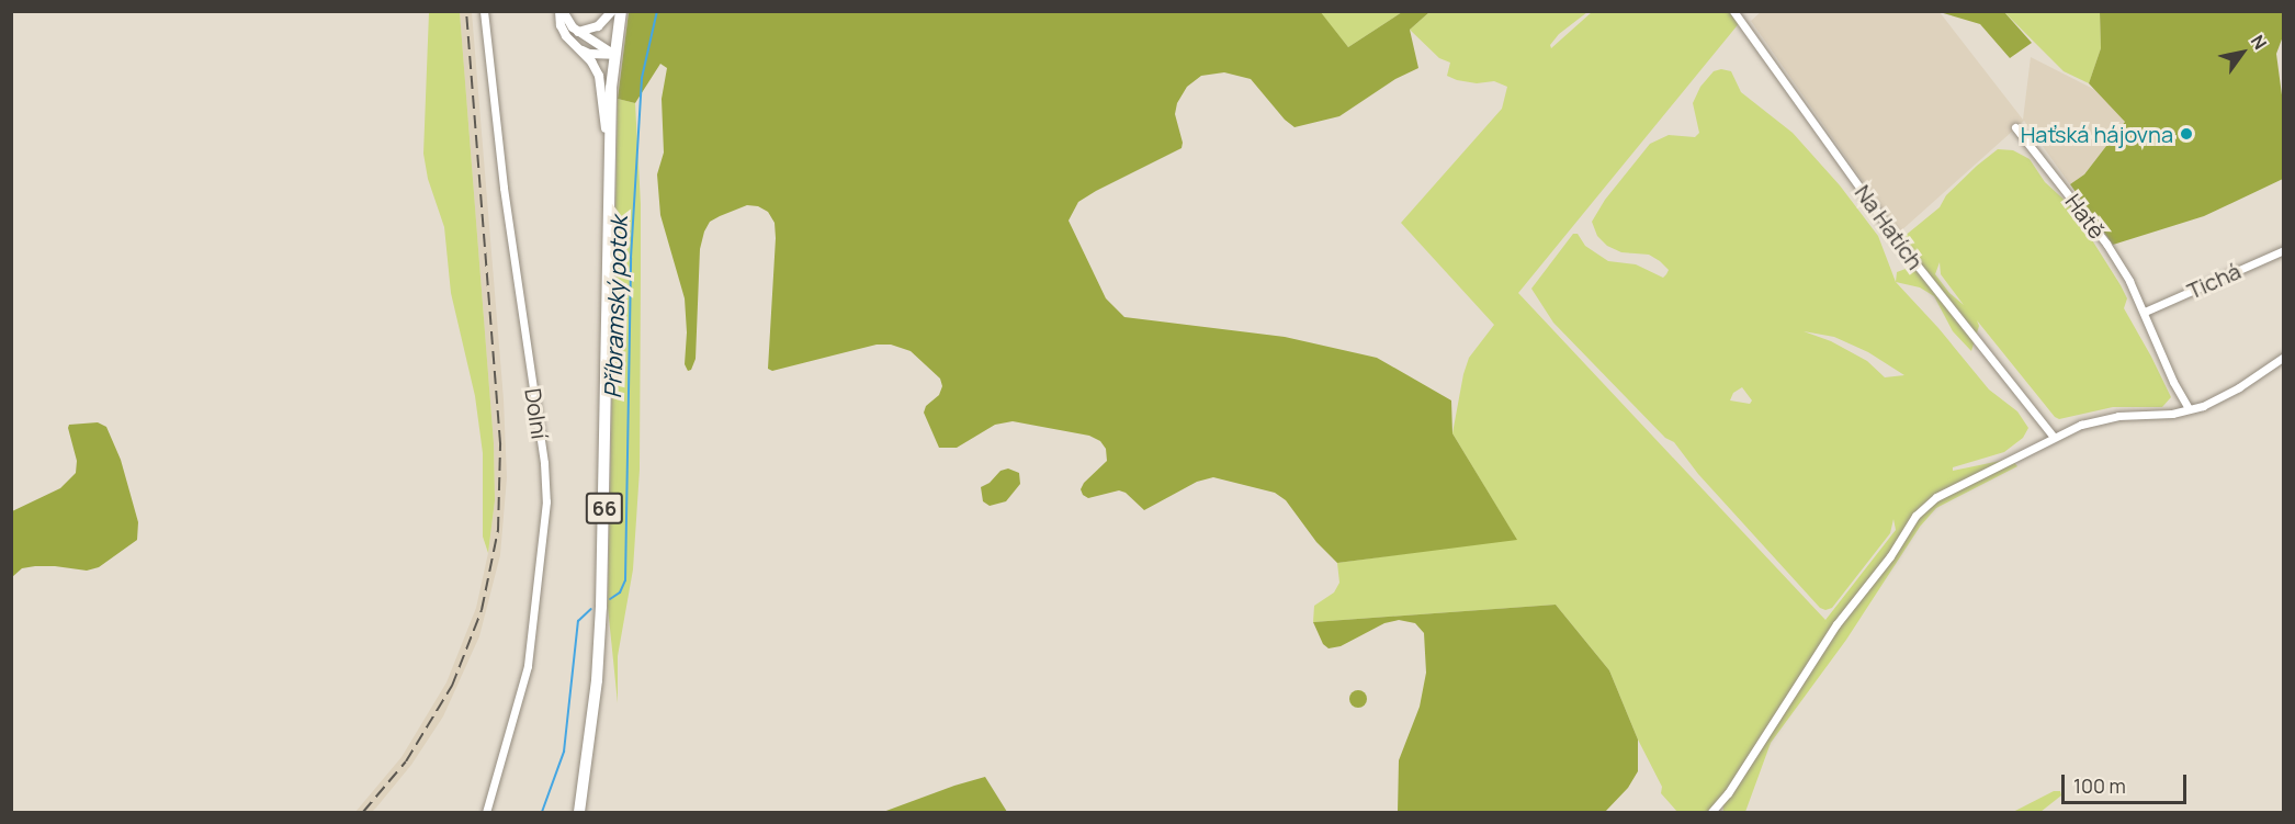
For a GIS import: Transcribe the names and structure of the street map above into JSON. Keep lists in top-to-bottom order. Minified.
{"streets":{"main road":["66"],"street":["Hatě","Na Hatích","Tichá","Dolní"]},"crossings":[["Hatě","Tichá"]],"water":["Příbramský potok"],"places":["Haťská hájovna"],"scale_bar":"100 m","north":"top right"}
